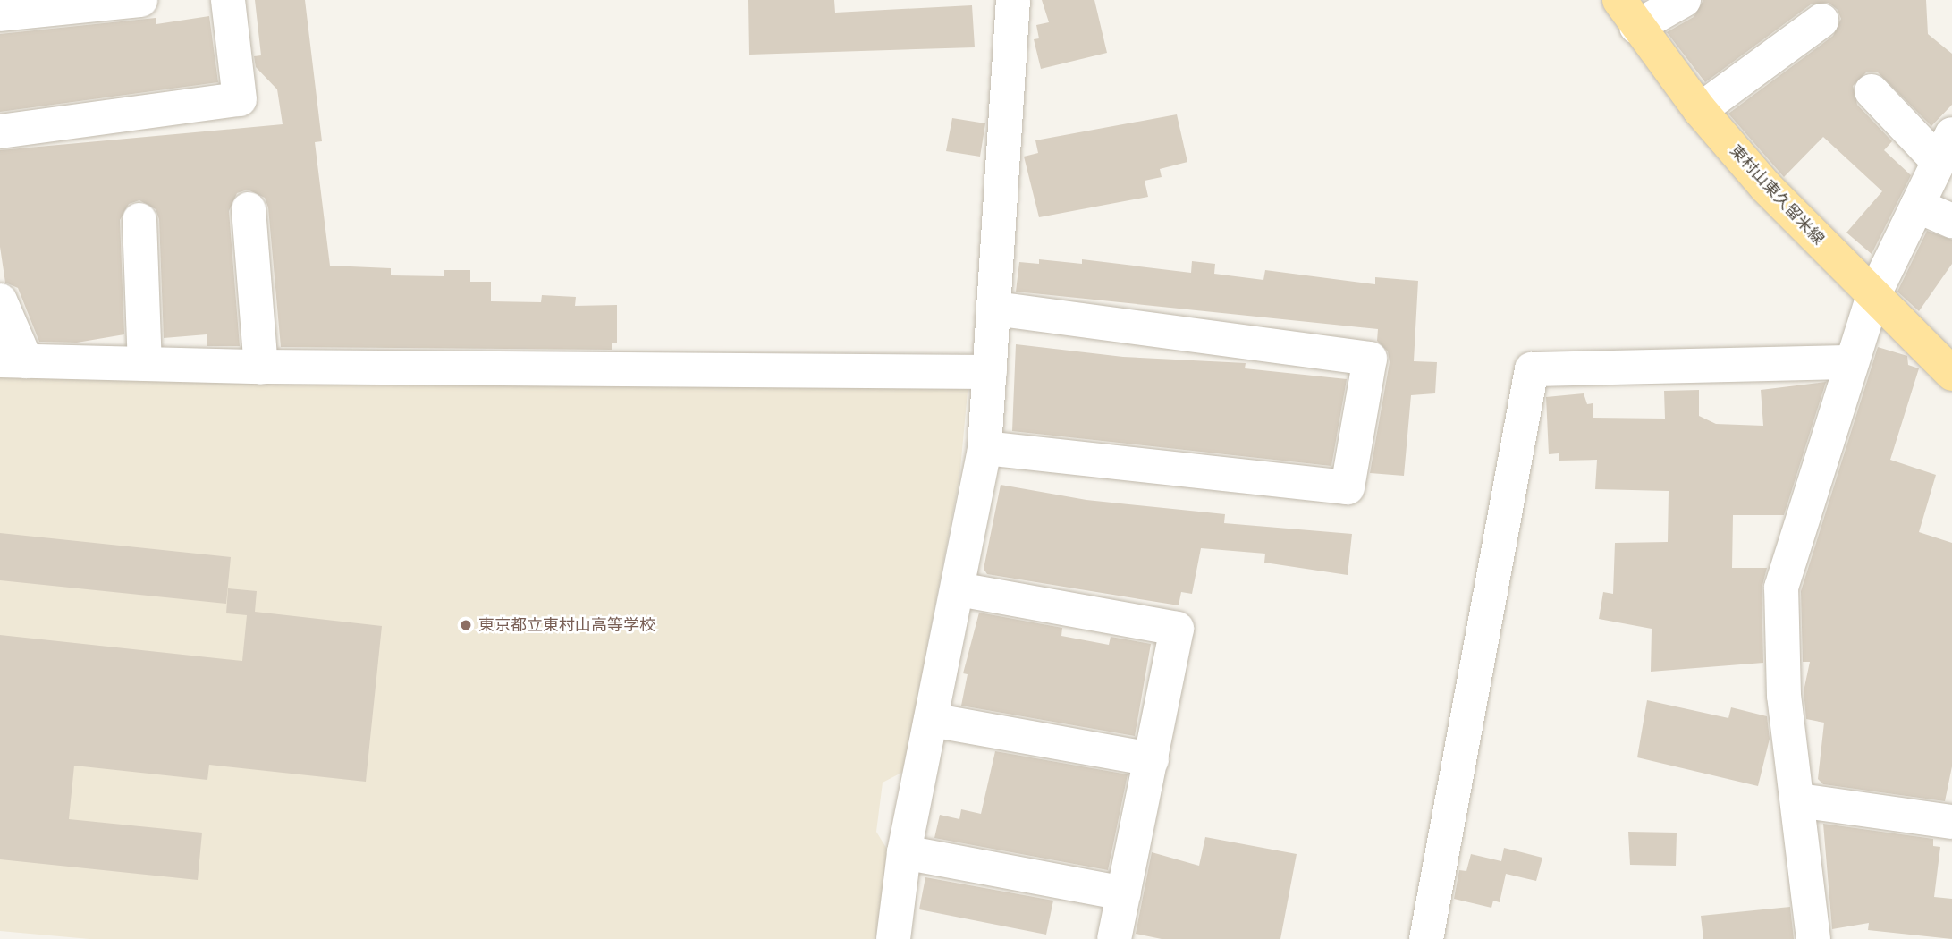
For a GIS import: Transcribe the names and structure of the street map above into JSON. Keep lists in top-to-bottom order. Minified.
{"streets":{"main road":["東村山東久留米線"]},"places":["東京都立東村山高等学校"]}
